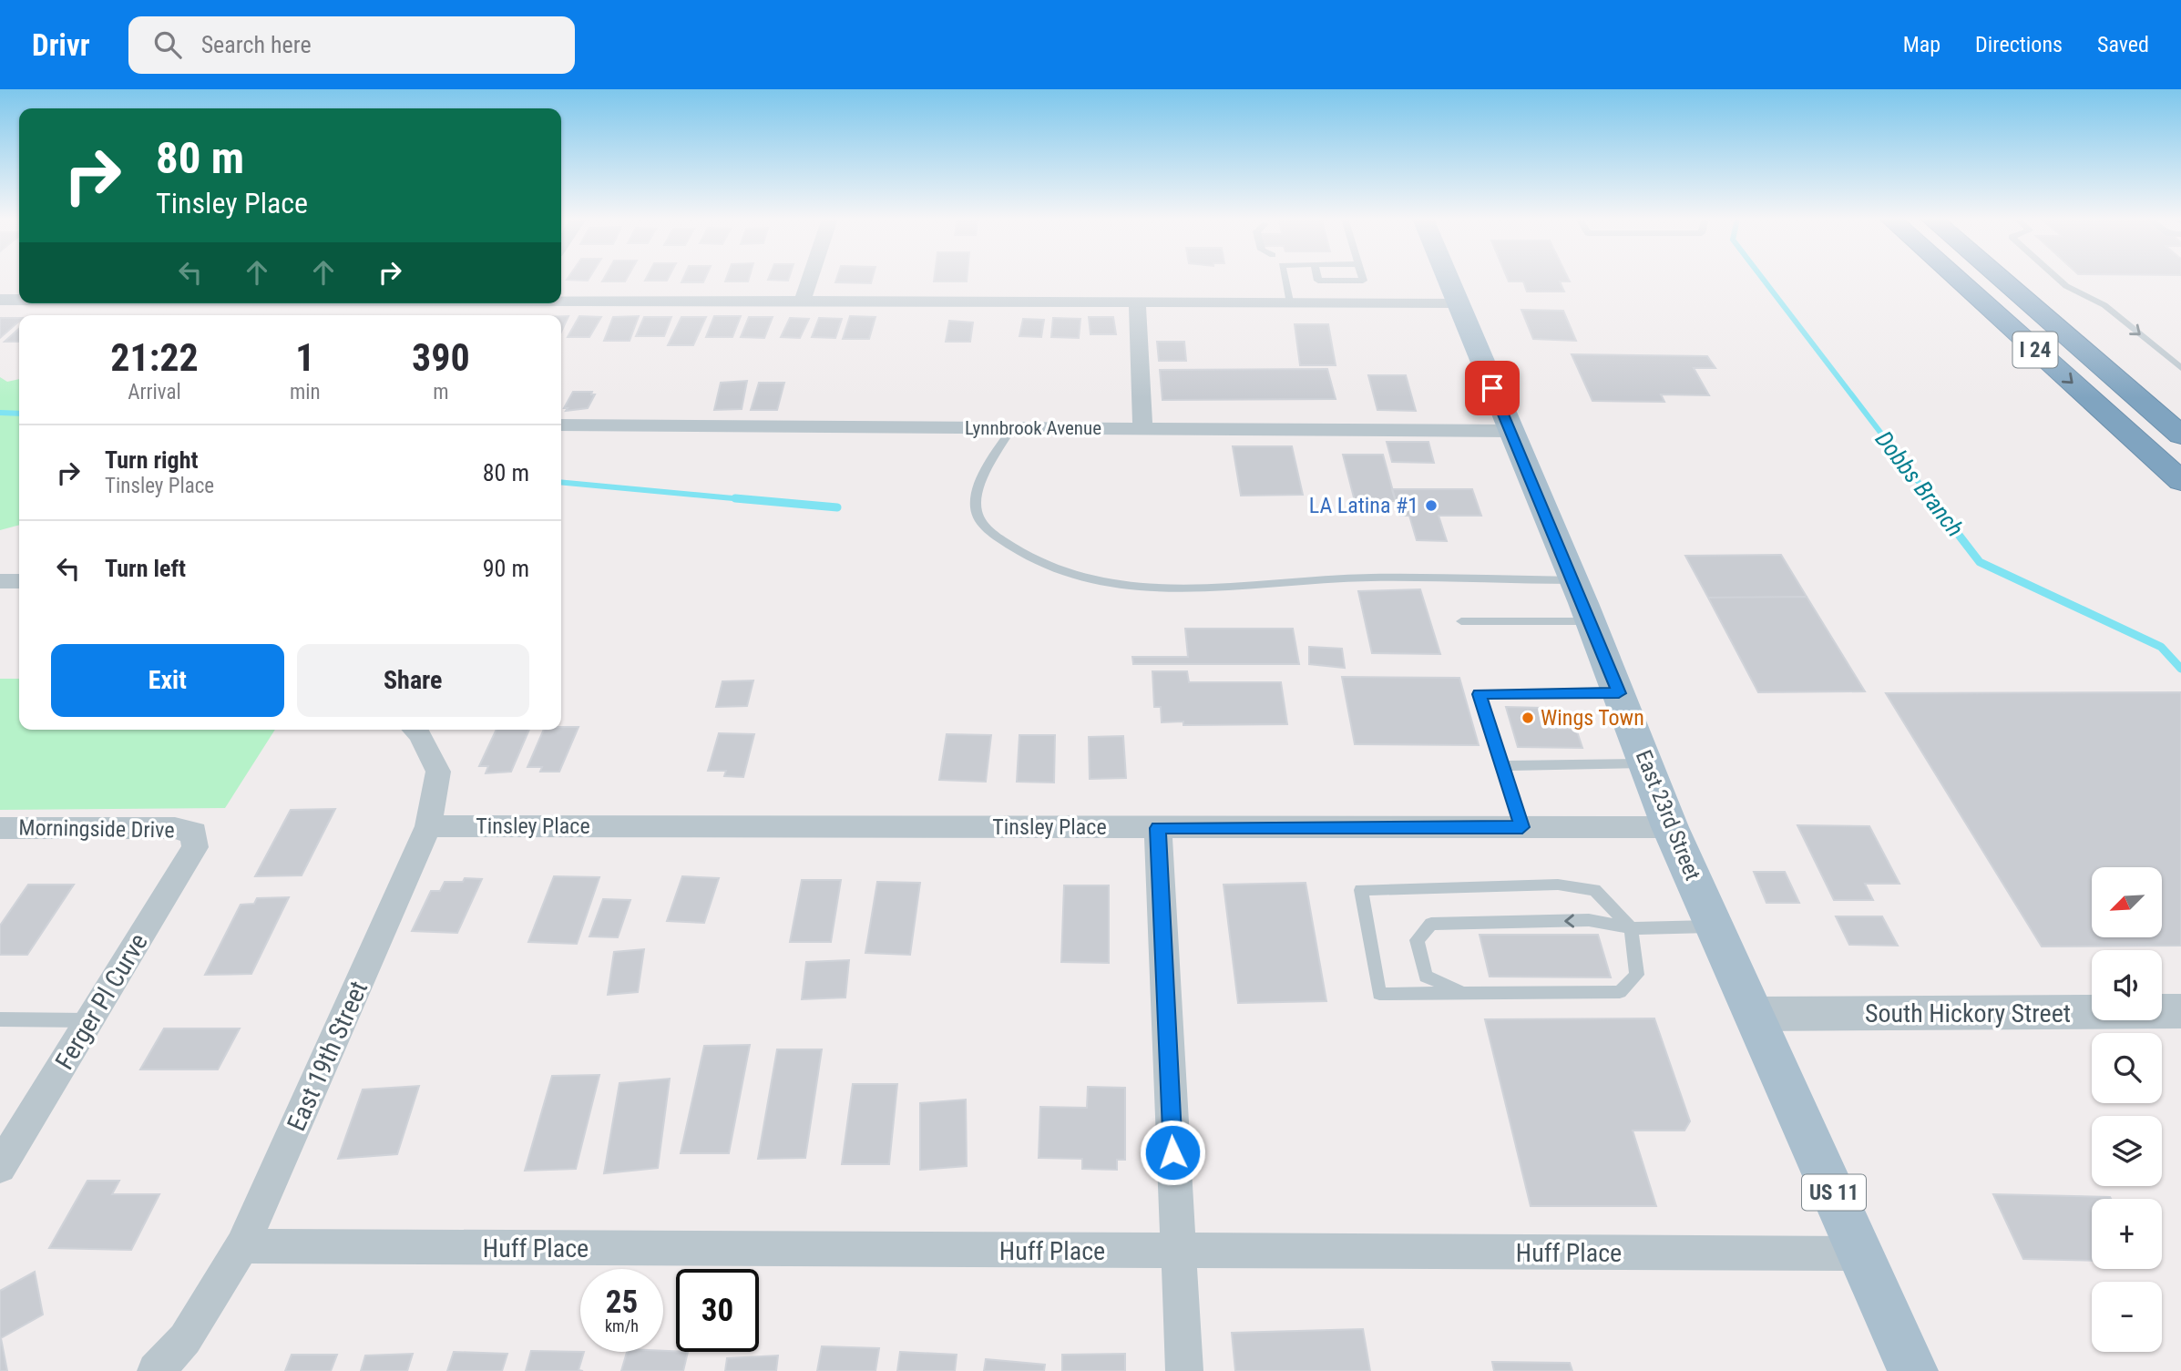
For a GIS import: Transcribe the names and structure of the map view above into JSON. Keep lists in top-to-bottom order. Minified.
{"streets":{"highway":["I 24"],"main road":["East 23rd Street","US 11"],"street":["Lynnbrook Avenue","Tinsley Place","Morningside Drive","Ferger Pl Curve","South Hickory Street","East 19th Street","Huff Place"]},"crossings":[["Lynnbrook Avenue","East 23rd Street"],["East 23rd Street","Tinsley Place"],["East 23rd Street","South Hickory Street"],["East 23rd Street","Huff Place"],["Tinsley Place","East 19th Street"],["Morningside Drive","Ferger Pl Curve"],["East 19th Street","Huff Place"]],"water":["Dobbs Branch"],"places":["LA Latina #1","Wings Town"],"north":"bottom left","page":{"header":"Drivr","search":"Search here","nav":["Map","Directions","Saved"],"turn":["80 m","Tinsley Place"],"eta":["21:22","Arrival","1","min","390","m"],"list":[{"name":"Turn right","note":"Tinsley Place","value":"80 m"},{"name":"Turn left","value":"90 m"}],"buttons":["Exit","Share"],"map_buttons":["+","−"],"speed":"25 km/h","limit":"30"}}
